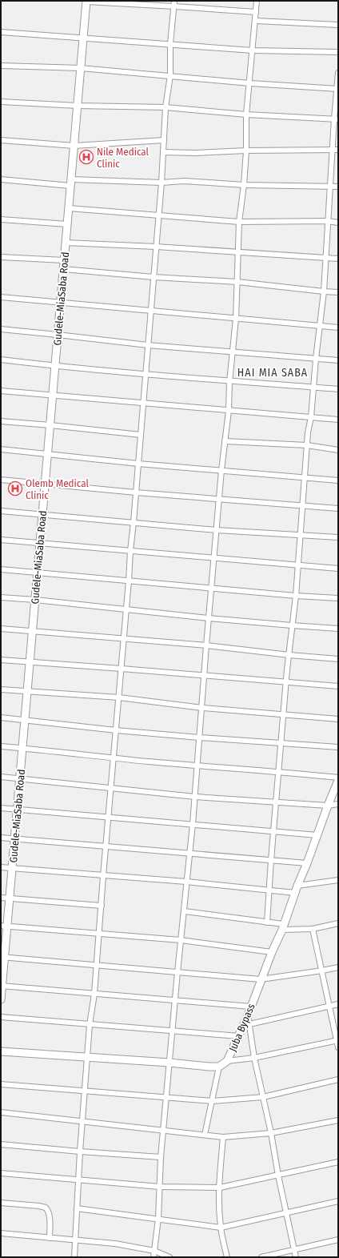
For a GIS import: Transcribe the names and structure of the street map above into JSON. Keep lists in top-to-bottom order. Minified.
{"streets":{"main road":["Gudele-MiaSaba Road","Juba Bypass"]},"districts":["HAI MIA SABA"],"places":{"hospital":["Nile Medical Clinic","Olemb Medical Clinic"]}}
